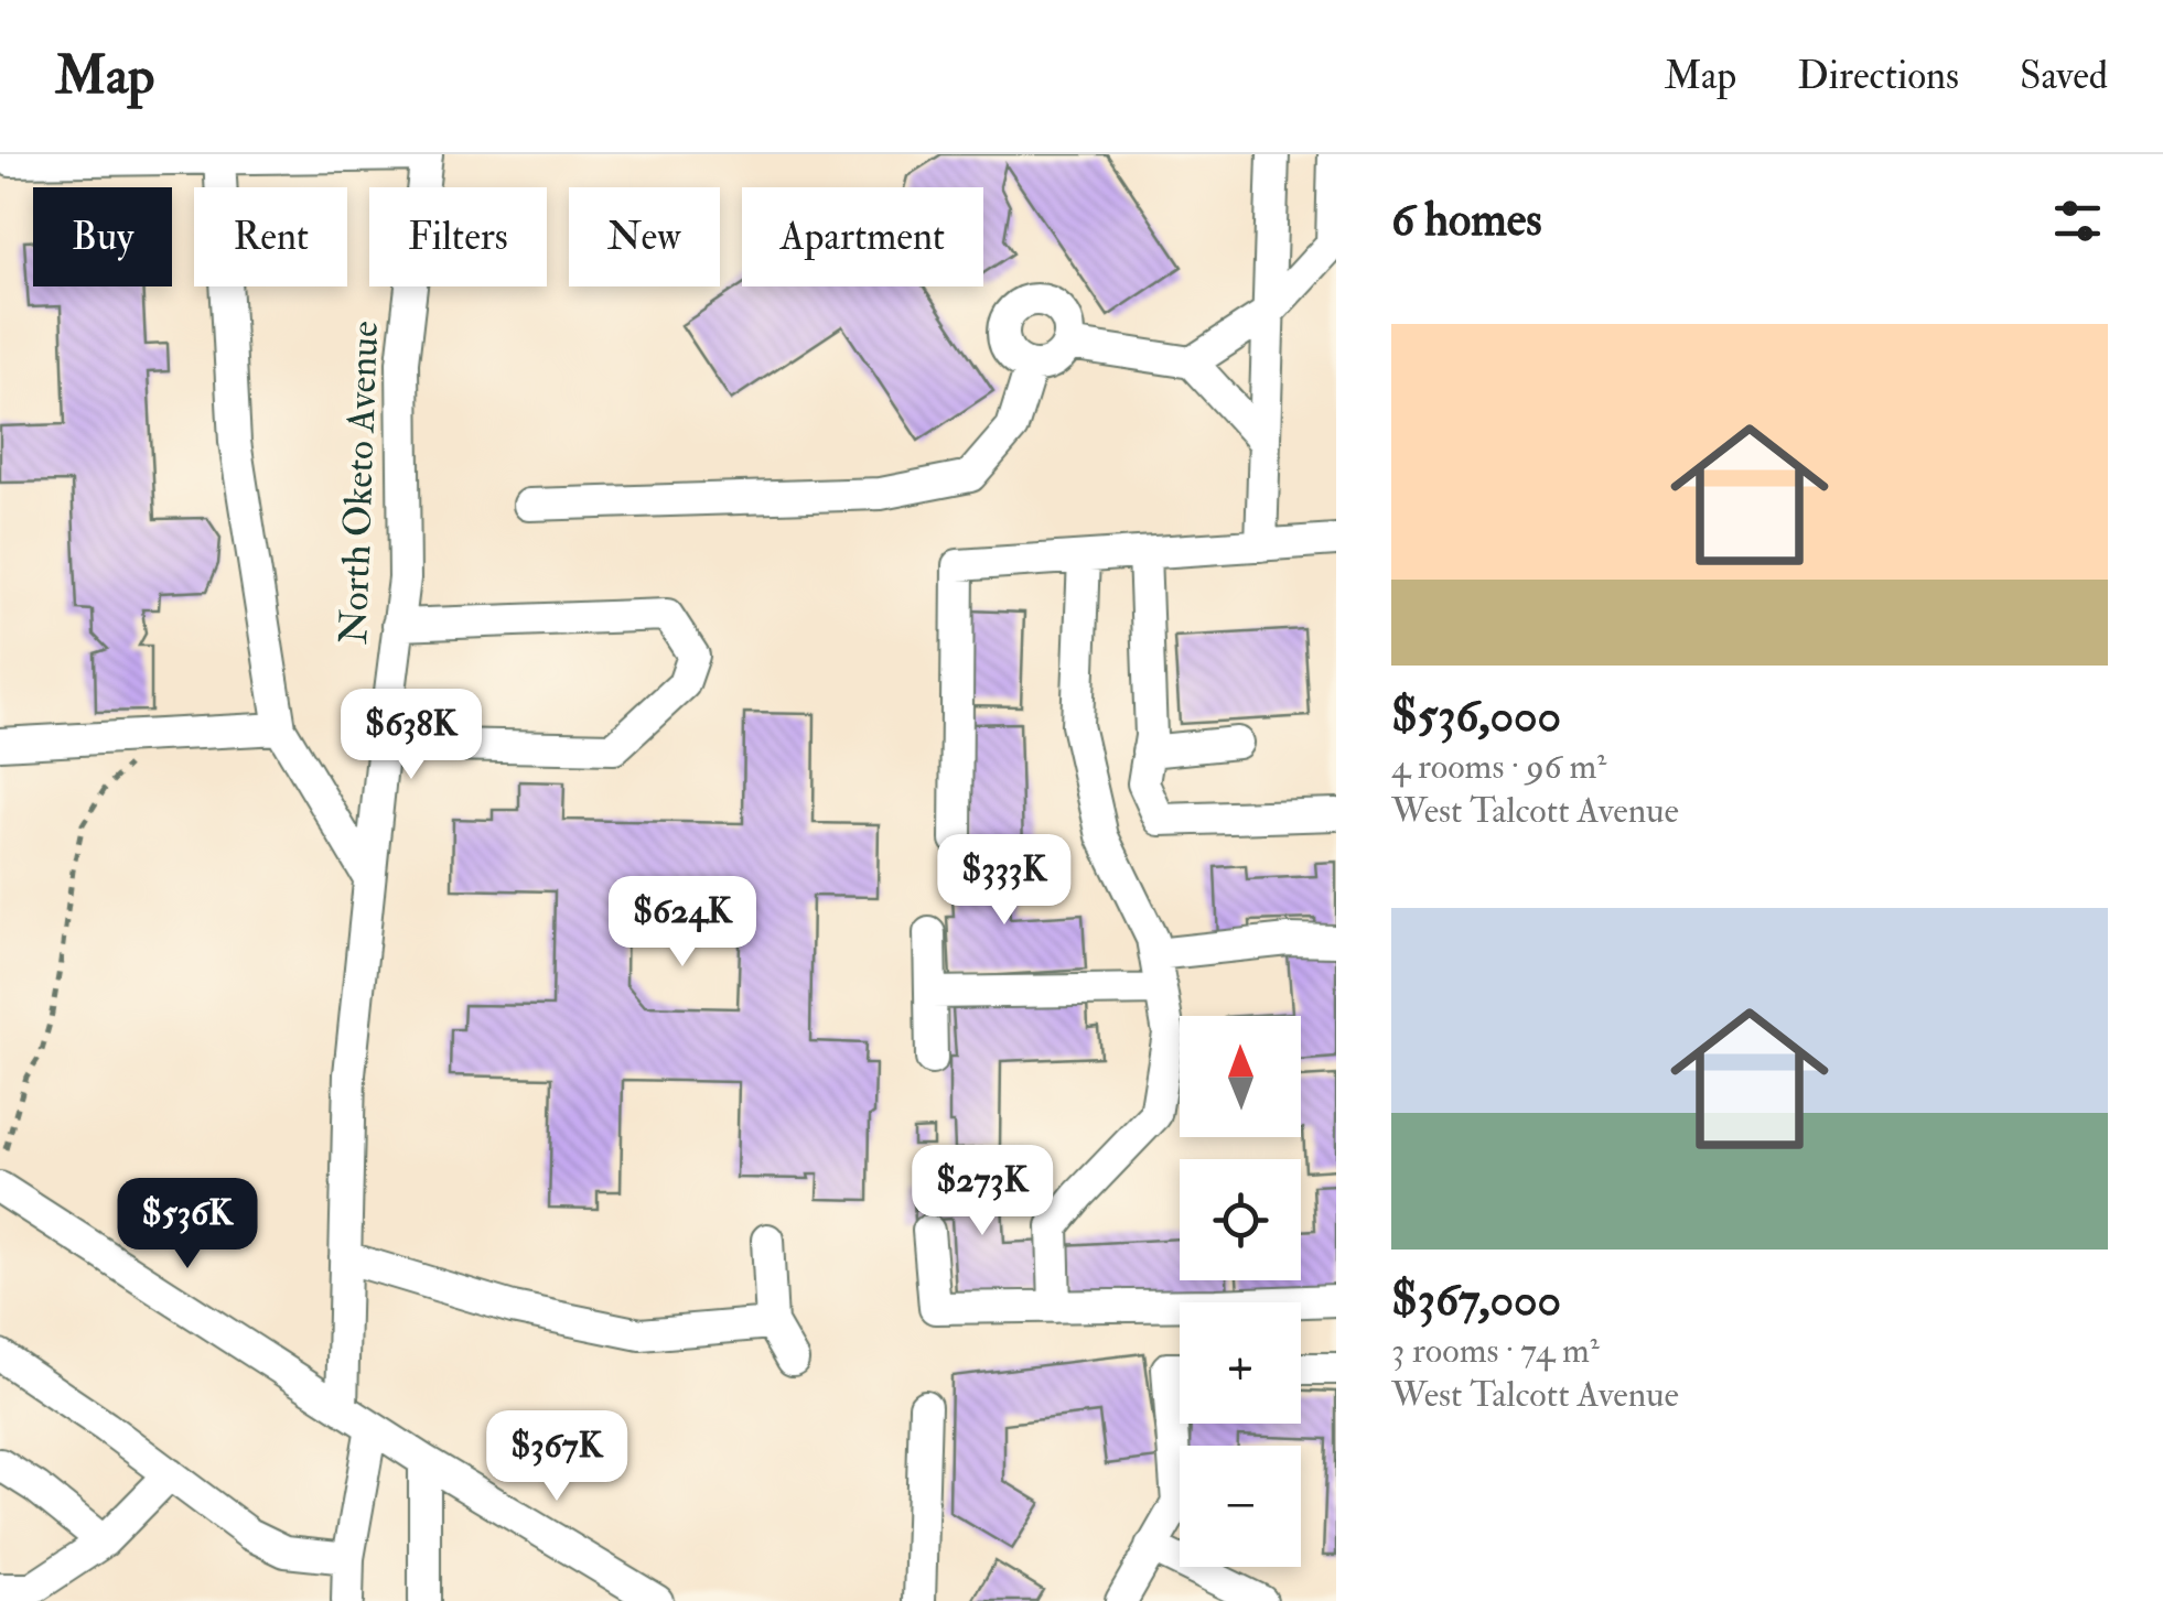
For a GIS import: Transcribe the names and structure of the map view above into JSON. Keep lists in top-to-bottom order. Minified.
{"streets":{"street":["North Oketo Avenue"]},"north":"top","page":{"header":"Map","nav":["Map","Directions","Saved"],"heading":"6 homes","chip":["Buy","Rent","Filters","New","Apartment"],"list":[{"name":"$536,000","note":"4 rooms · 96 m² · West Talcott Avenue"},{"name":"$367,000","note":"3 rooms · 74 m² · West Talcott Avenue"}],"price":["$638K","$333K","$624K","$273K","$536K","$367K"],"map_buttons":["+","−"]}}
